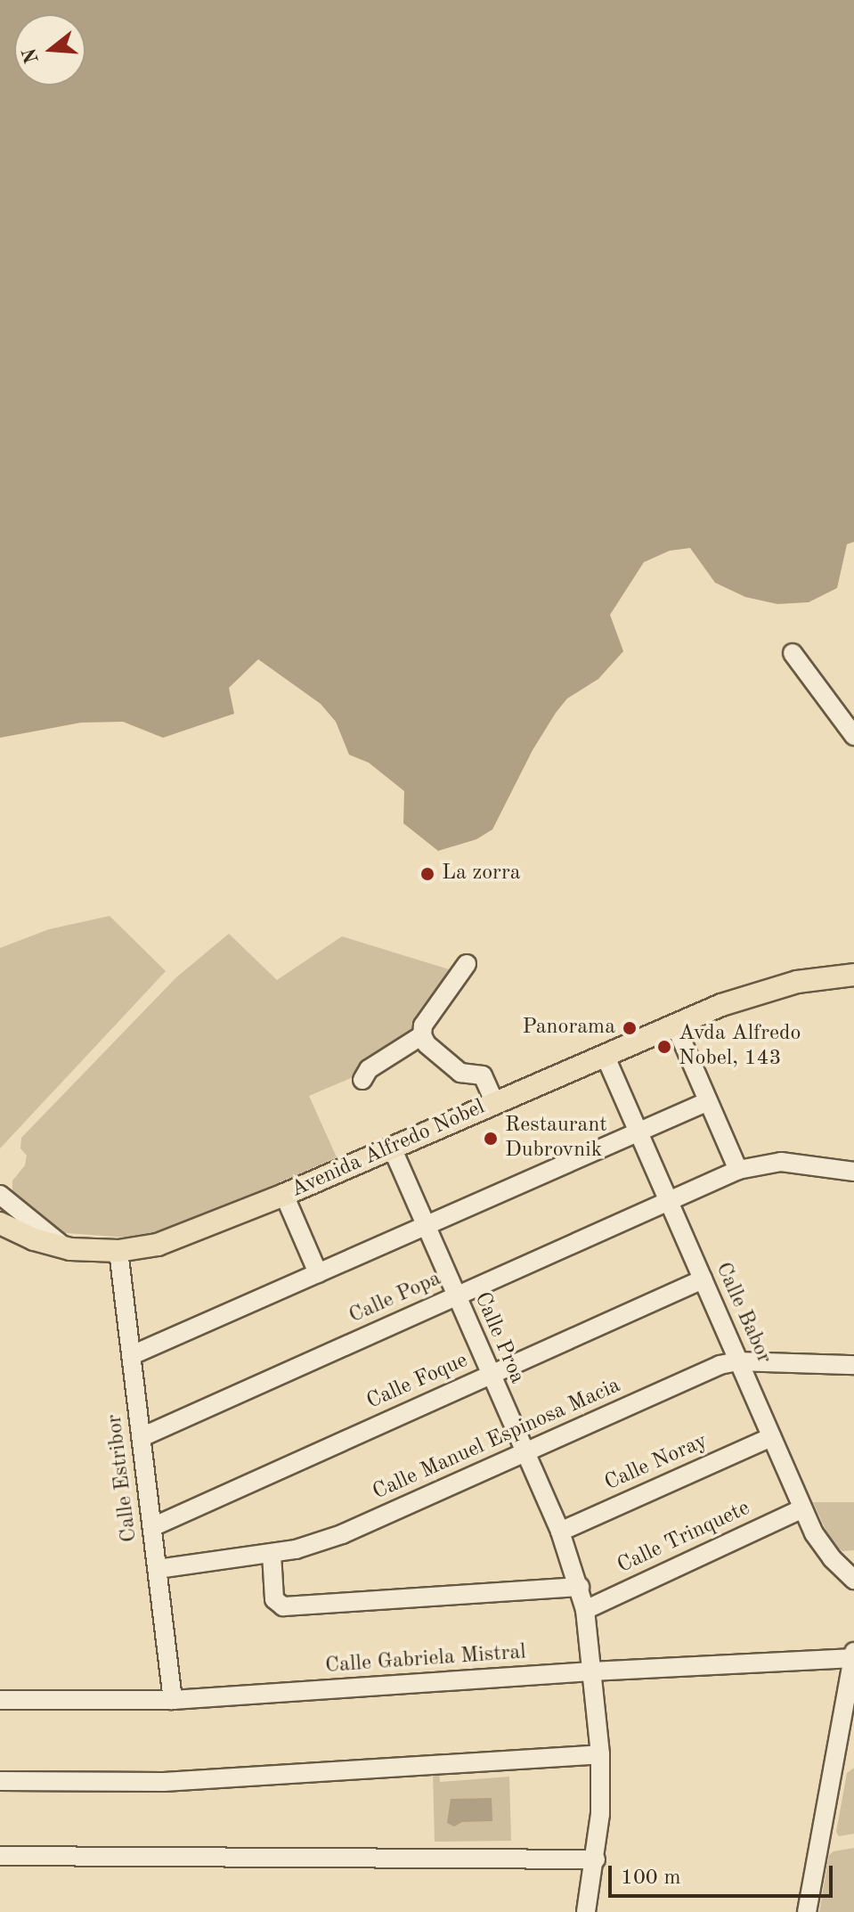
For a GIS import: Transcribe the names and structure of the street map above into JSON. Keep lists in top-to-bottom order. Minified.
{"streets":{"main road":["Avenida Alfredo Nobel"],"street":["Calle Popa","Calle Babor","Calle Proa","Calle Foque","Calle Manuel Espinosa Macia","Calle Noray","Calle Estribor","Calle Trinquete","Calle Gabriela Mistral"]},"crossings":[["Avenida Alfredo Nobel","Calle Babor"],["Avenida Alfredo Nobel","Calle Proa"],["Avenida Alfredo Nobel","Calle Estribor"],["Calle Popa","Calle Babor"],["Calle Popa","Calle Proa"],["Calle Popa","Calle Estribor"],["Calle Babor","Calle Foque"],["Calle Babor","Calle Manuel Espinosa Macia"],["Calle Babor","Calle Noray"],["Calle Babor","Calle Trinquete"],["Calle Proa","Calle Foque"],["Calle Proa","Calle Manuel Espinosa Macia"],["Calle Proa","Calle Noray"],["Calle Proa","Calle Trinquete"],["Calle Proa","Calle Gabriela Mistral"],["Calle Foque","Calle Estribor"],["Calle Manuel Espinosa Macia","Calle Estribor"],["Calle Estribor","Calle Gabriela Mistral"]],"places":["La zorra","Panorama","Avda Alfredo Nobel, 143","Restaurant Dubrovnik"],"scale_bar":"100 m","north":"left"}
